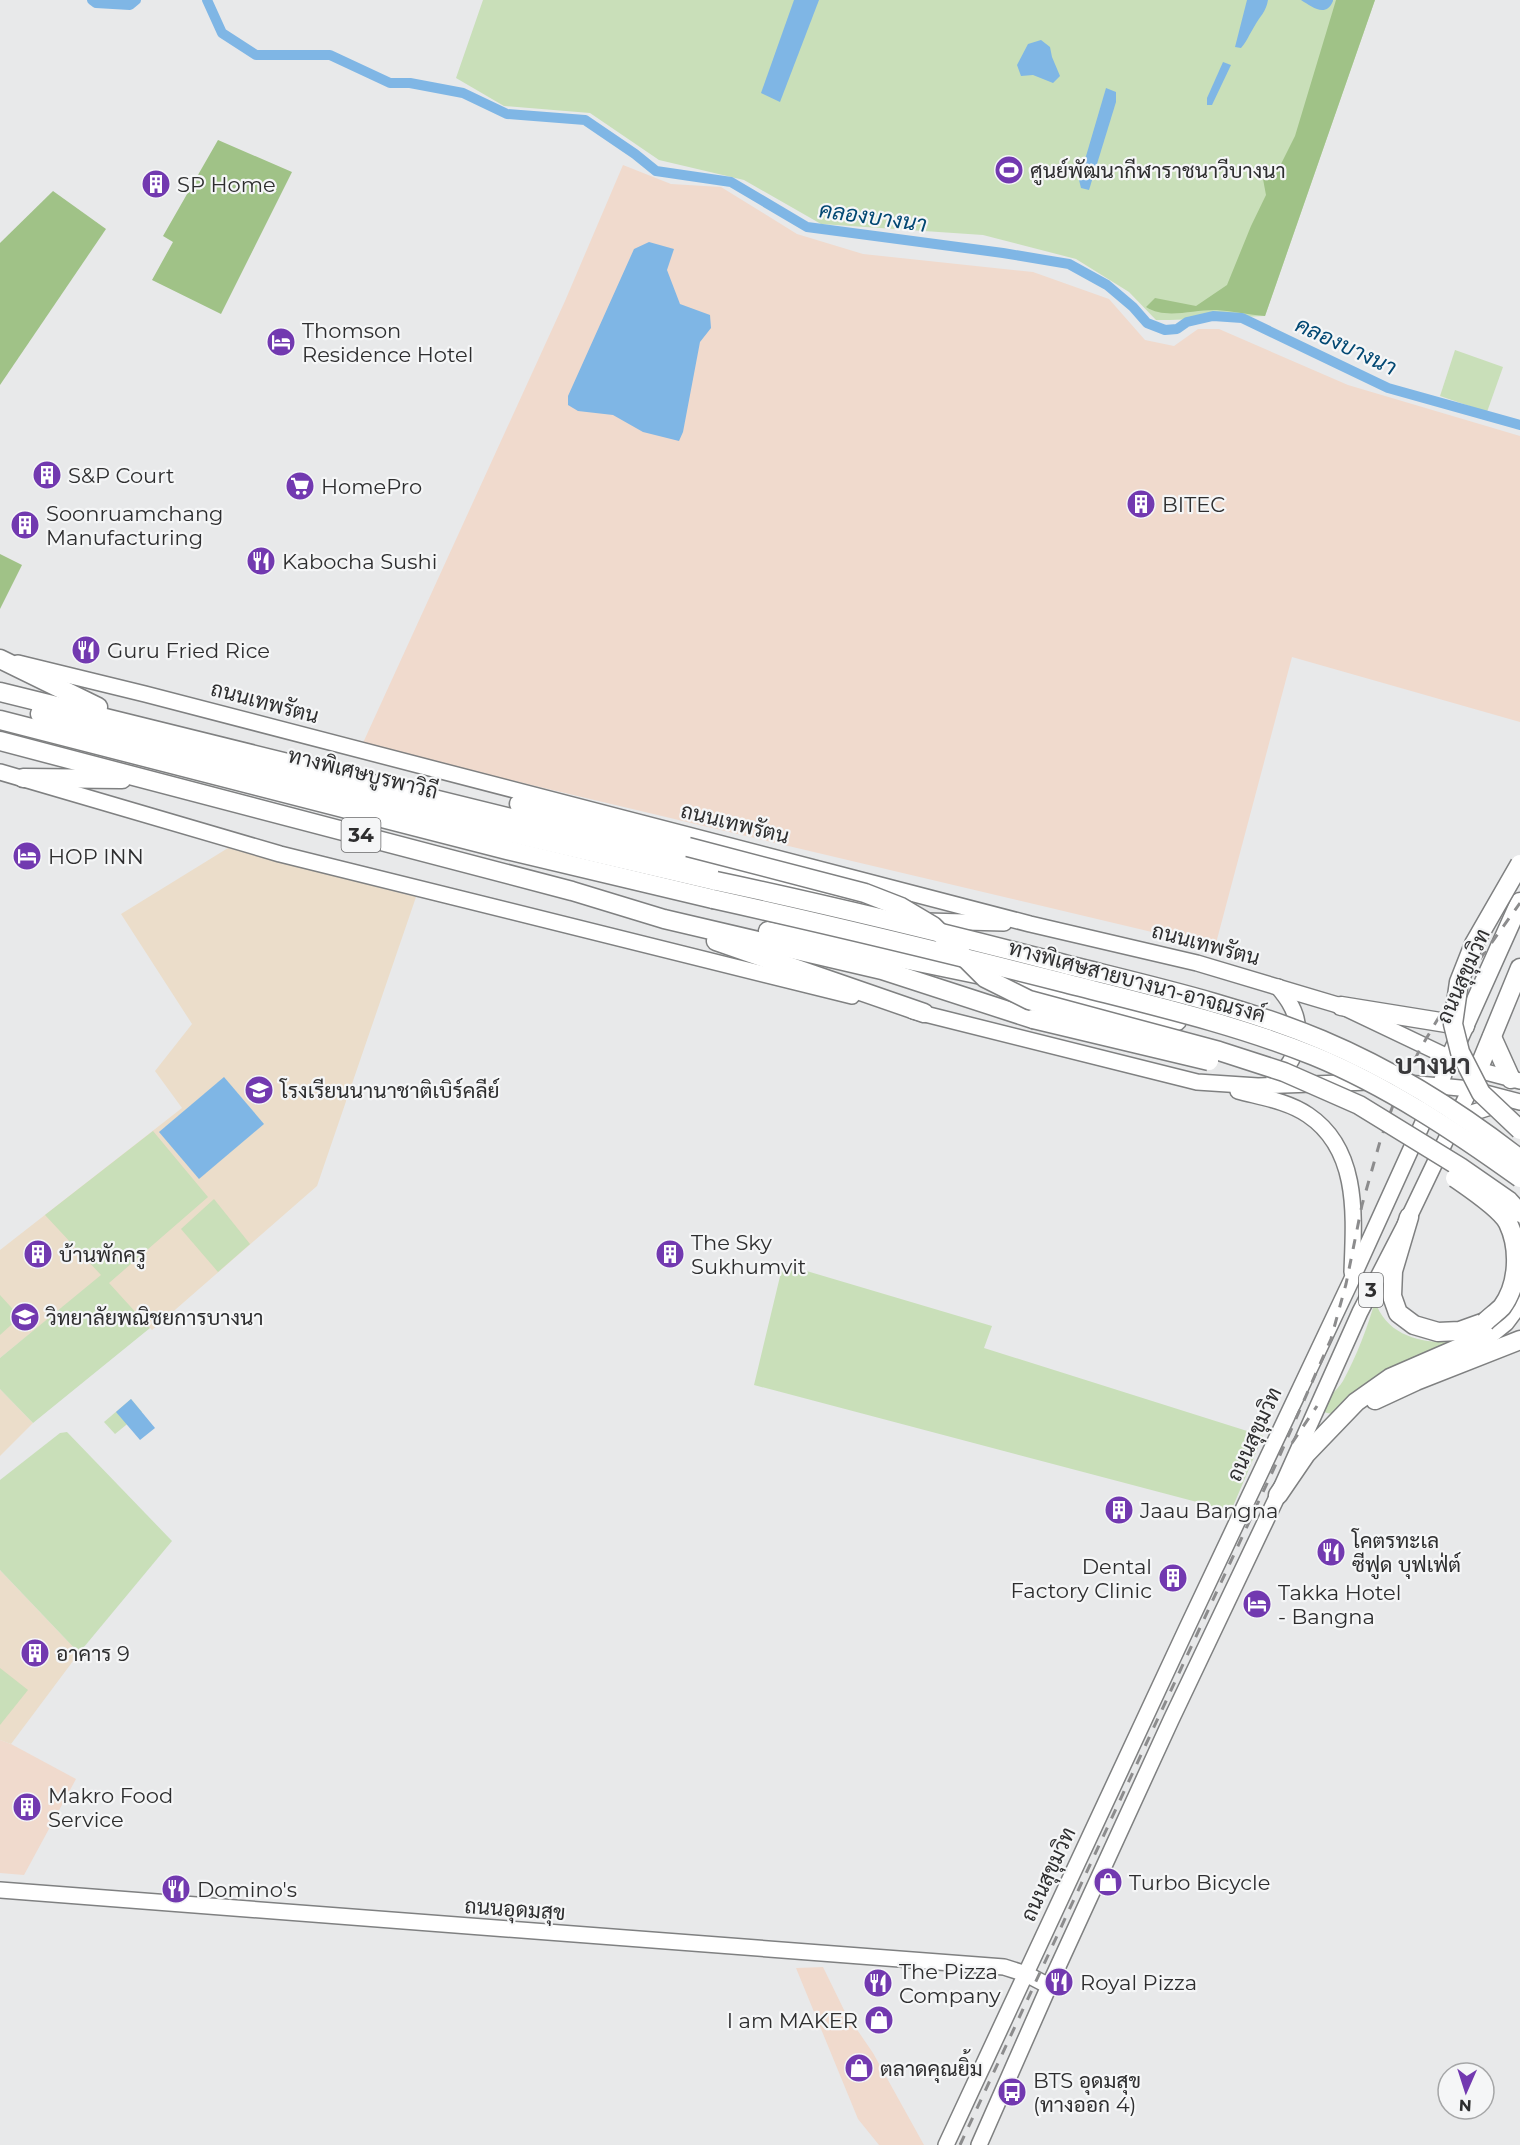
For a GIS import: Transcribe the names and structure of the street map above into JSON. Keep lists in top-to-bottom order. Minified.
{"streets":{"highway":["ทางพิเศษบูรพาวิถี","34","ถนนสุขุมวิท","ทางพิเศษสายบางนา-อาจณรงค์","3"],"main road":["ถนนเทพรัตน","ถนนอุดมสุข"]},"crossings":[["ถนนเทพรัตน","ถนนสุขุมวิท"],["ถนนเทพรัตน","3"],["ทางพิเศษบูรพาวิถี","ทางพิเศษสายบางนา-อาจณรงค์"],["34","ถนนสุขุมวิท"],["ถนนสุขุมวิท","ถนนอุดมสุข"]],"districts":["บางนา"],"water":["คลองบางนา"],"places":{"sports":["ศูนย์พัฒนากีฬาราชนาวีบางนา"],"building":["SP Home","S&P Court","BITEC","Soonruamchang Manufacturing","บ้านพักครู","The Sky Sukhumvit","Jaau Bangna","Dental Factory Clinic","อาคาร 9","Makro Food Service"],"hotel":["Thomson Residence Hotel","HOP INN","Takka Hotel - Bangna"],"supermarket":["HomePro"],"restaurant":["Kabocha Sushi","Guru Fried Rice","โคตรทะเล ซีฟูด บุฟเฟ่ต์","Domino's","Royal Pizza","The Pizza Company"],"school or university":["โรงเรียนนานาชาติเบิร์คลีย์","วิทยาลัยพณิชยการบางนา"],"shop":["Turbo Bicycle","I am MAKER","ตลาดคุณยิ้ม"],"bus stop":["BTS อุดมสุข (ทางออก 4)"]},"north":"bottom"}
